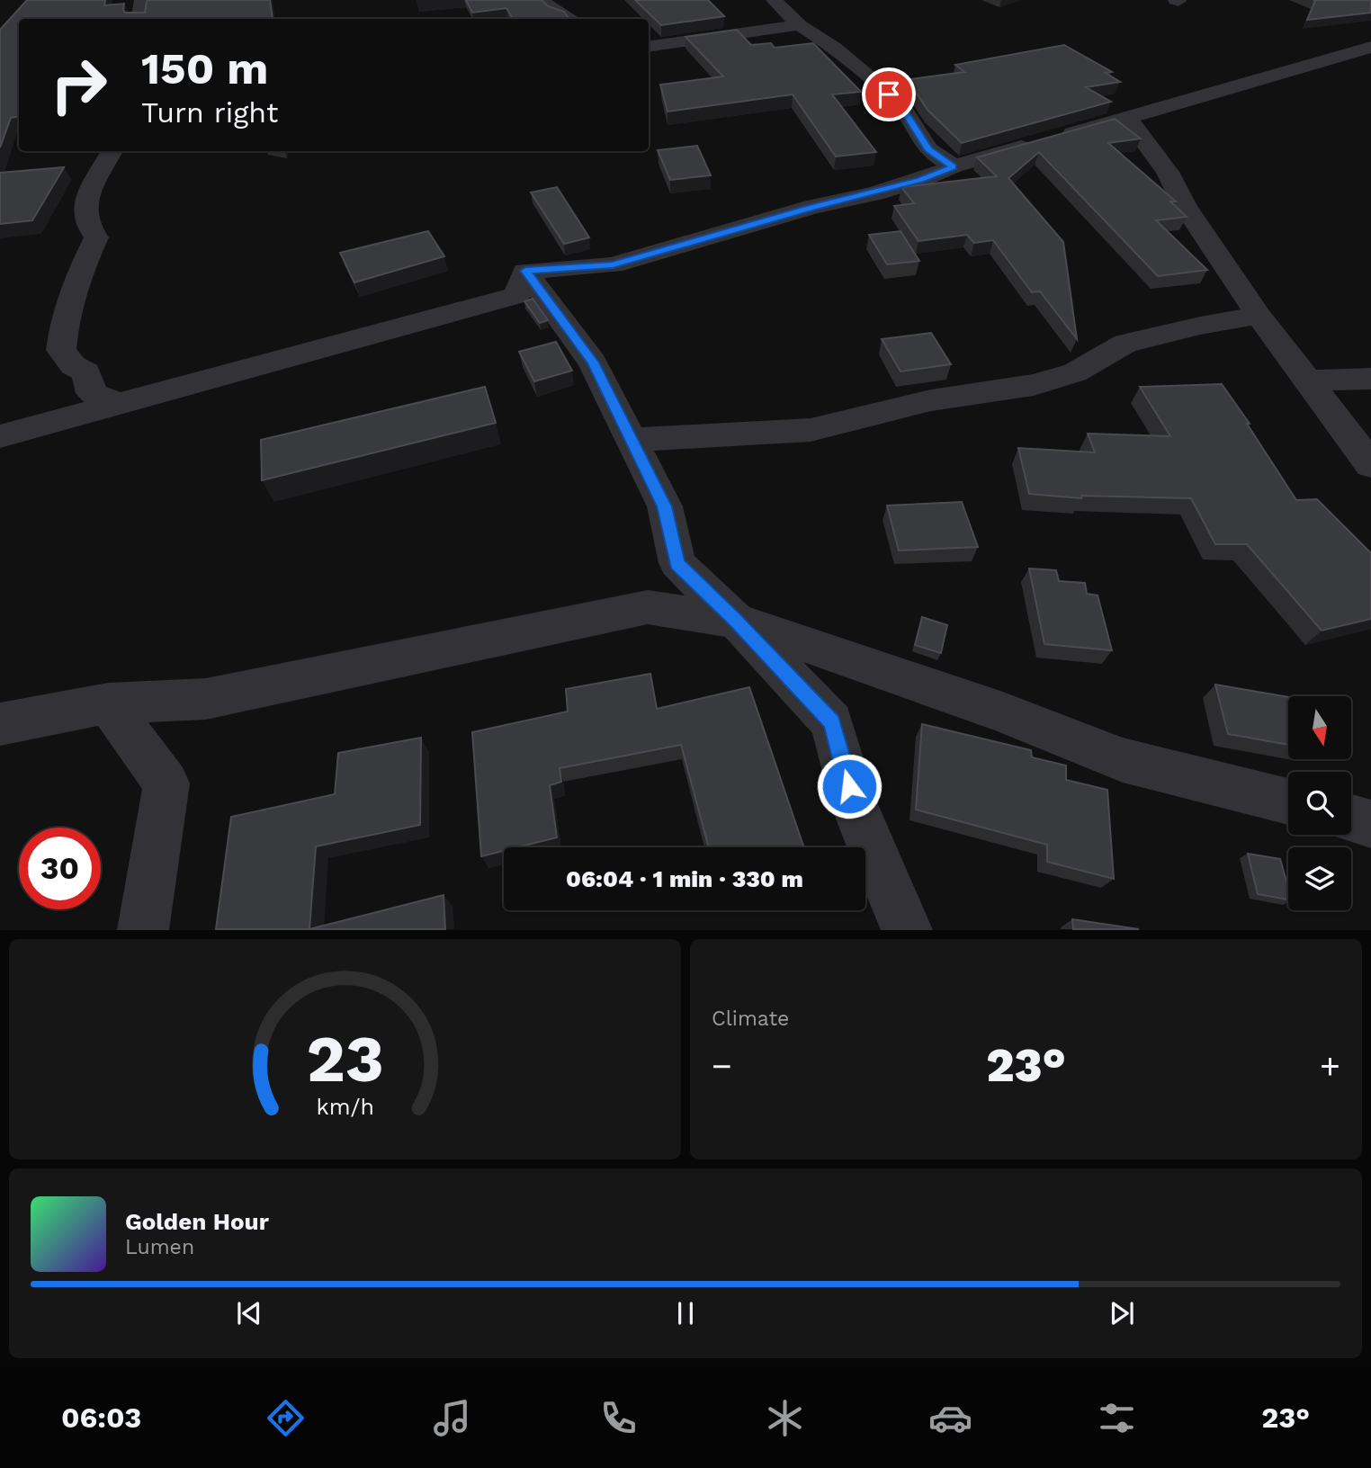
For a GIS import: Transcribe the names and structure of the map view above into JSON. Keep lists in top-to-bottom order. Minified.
{"north":"bottom","page":{"turn":["150 m","Turn right"],"limit":"30","trip":"06:04 · 1 min · 330 m","tile":"Climate","heat":["−","23°","+"],"song":["Golden Hour","Lumen"],"tabs":["06:03","23°"],"gauge":["23","km/h"]}}
